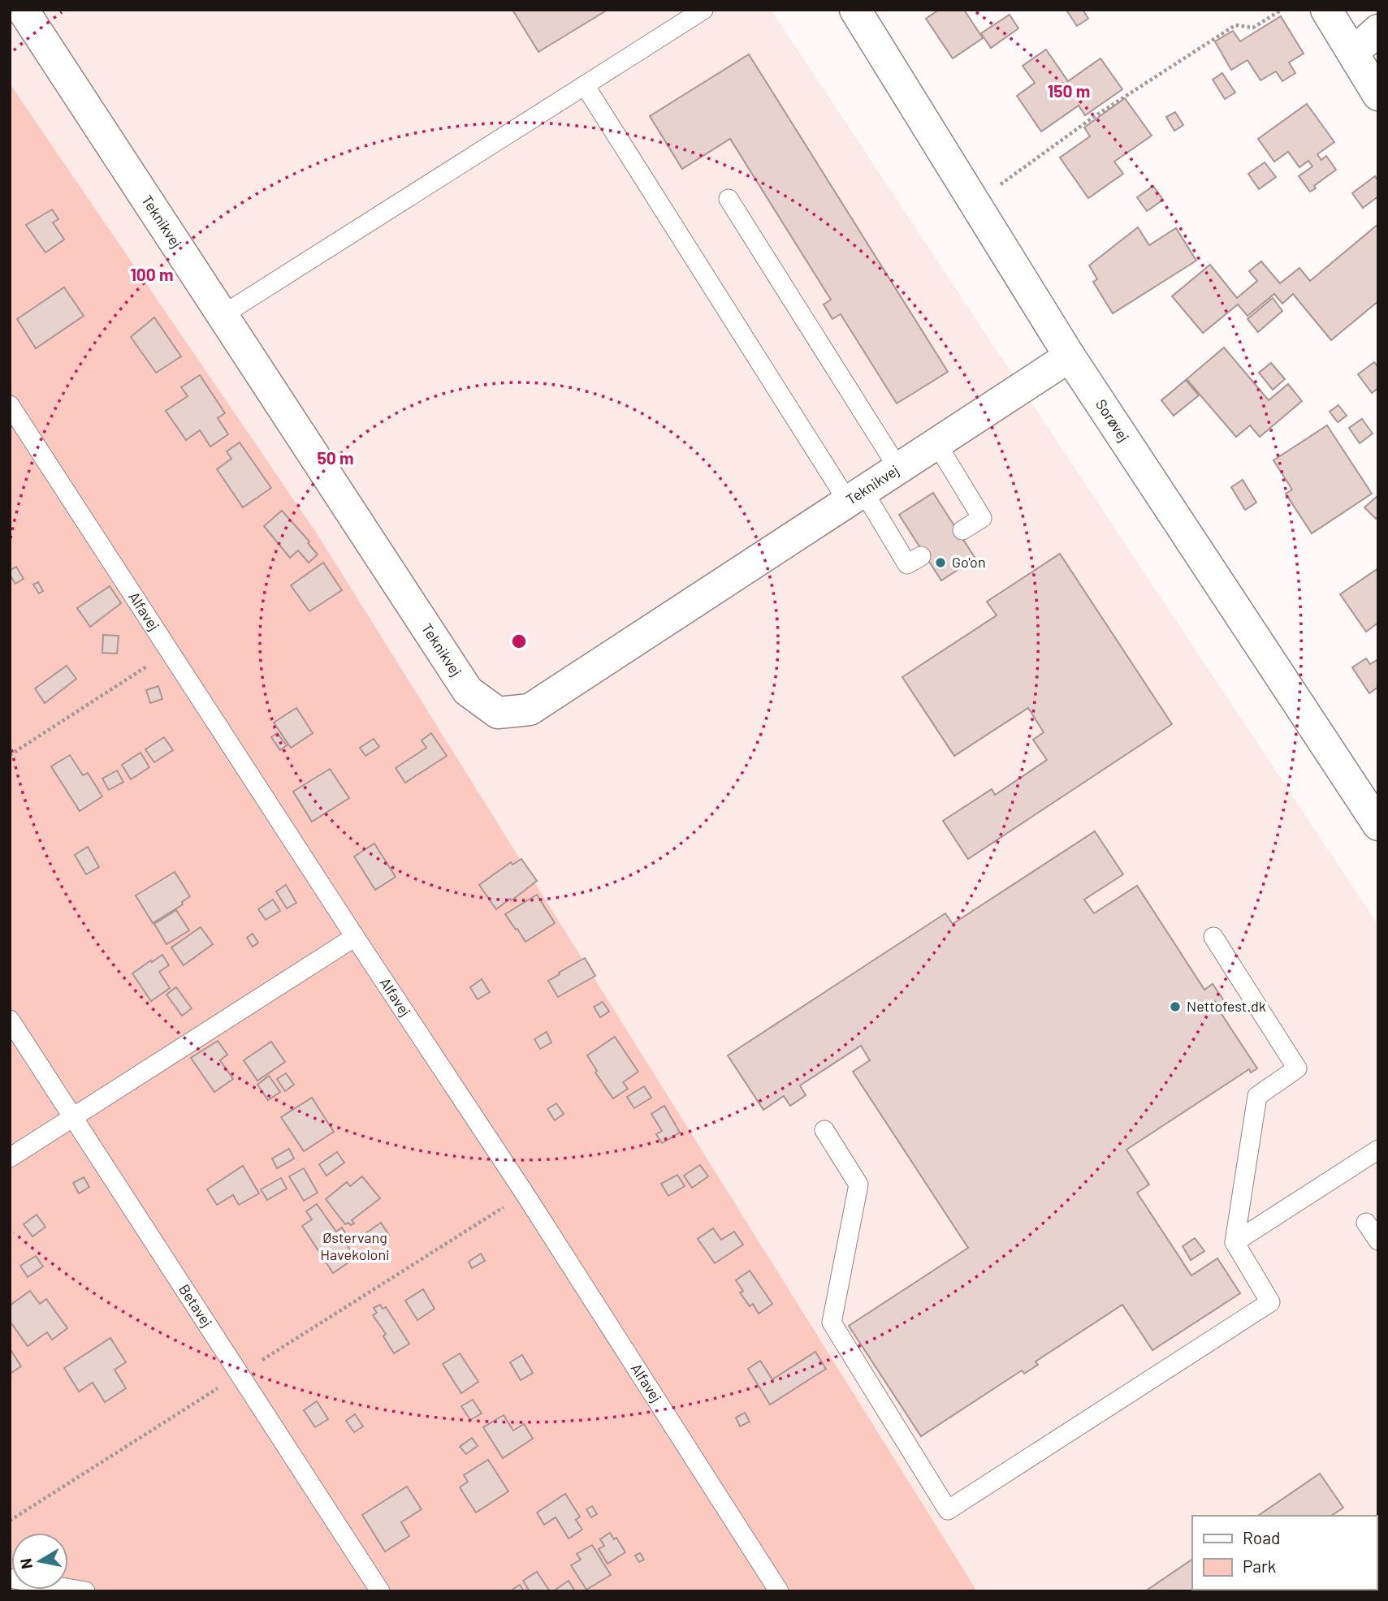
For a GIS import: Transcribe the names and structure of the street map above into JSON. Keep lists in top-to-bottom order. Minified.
{"streets":{"street":["Teknikvej","Sorøvej"],"lane":["Alfavej","Betavej"]},"crossings":[["Teknikvej","Sorøvej"]],"parks":["Østervang Havekoloni"],"places":["Go'on","Nettofest.dk"],"legend":["Road","Park"],"north":"left","rings":["150 m","100 m","50 m"]}
